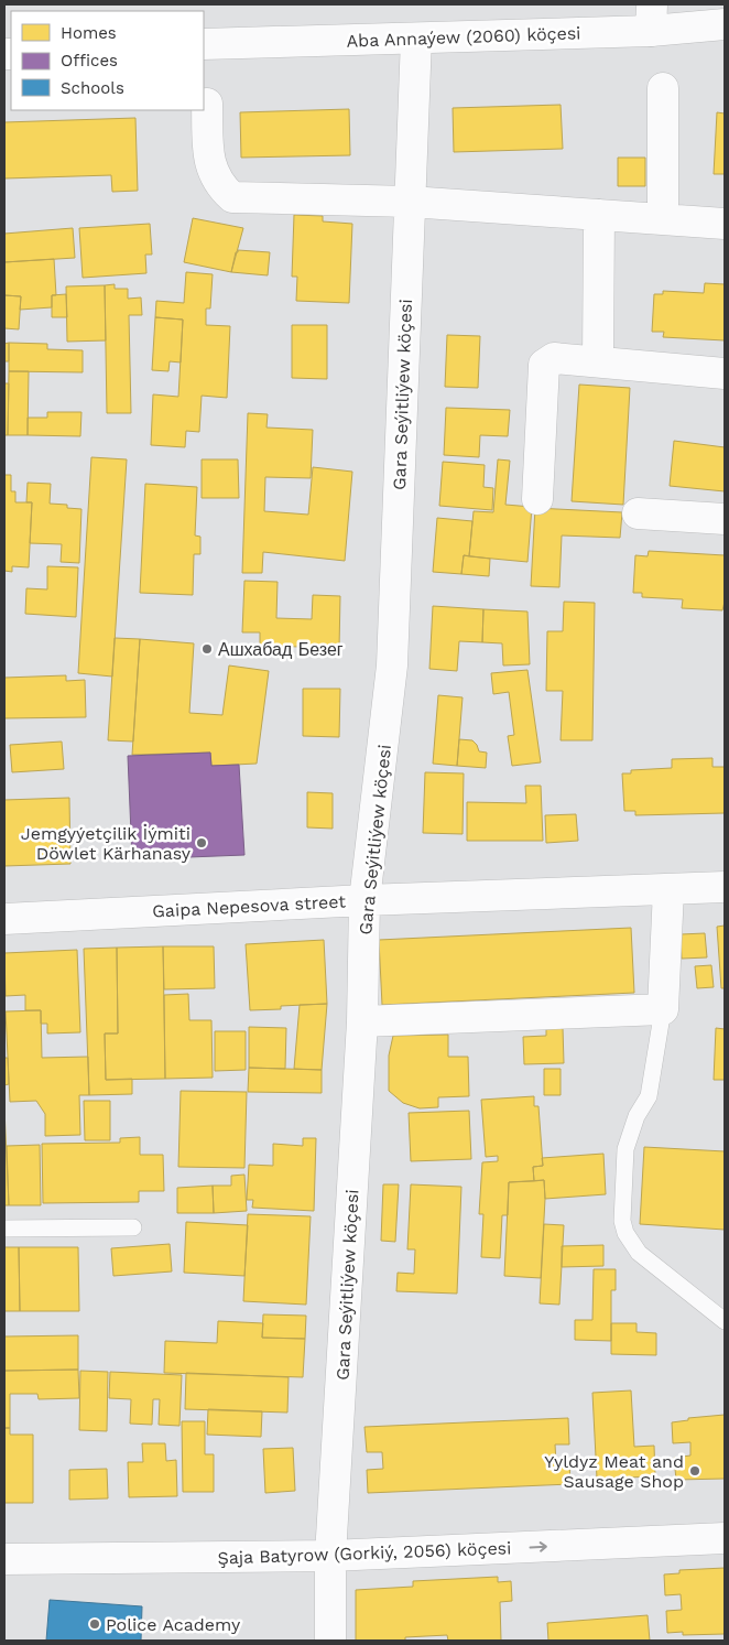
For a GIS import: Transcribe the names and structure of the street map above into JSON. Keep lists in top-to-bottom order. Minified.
{"streets":{"street":["Aba Annaýew (2060) köçesi","Gara Seýitliýew köçesi","Gaipa Nepesova street","Şaja Batyrow (Gorkiý, 2056) köçesi"]},"crossings":[["Aba Annaýew (2060) köçesi","Gara Seýitliýew köçesi"],["Gara Seýitliýew köçesi","Gaipa Nepesova street"],["Gara Seýitliýew köçesi","Şaja Batyrow (Gorkiý, 2056) köçesi"]],"one_way":["Şaja Batyrow (Gorkiý, 2056) köçesi"],"places":["Ашхабад Безег","Jemgyýetçilik İýmiti Döwlet Kärhanasy","Yyldyz Meat and Sausage Shop","Police Academy"],"legend":["Homes","Offices","Schools"]}
